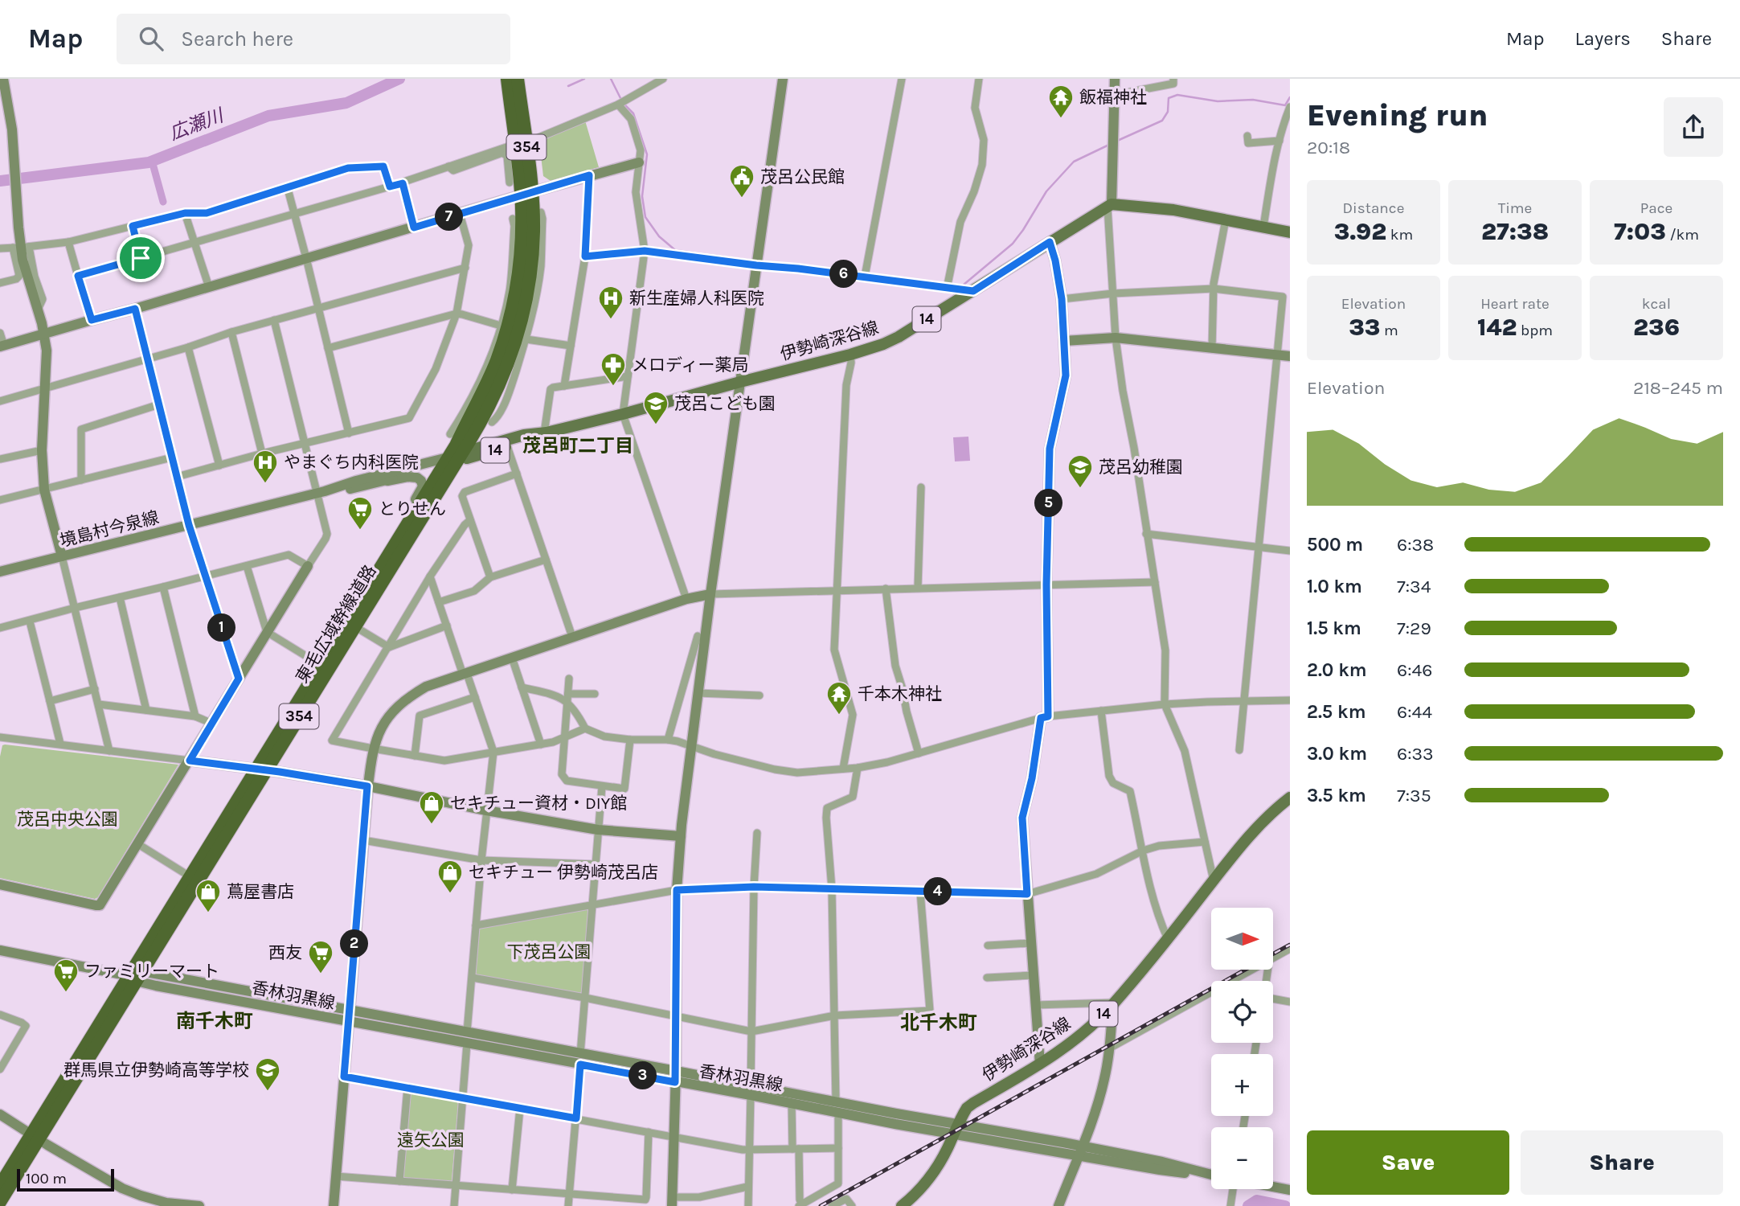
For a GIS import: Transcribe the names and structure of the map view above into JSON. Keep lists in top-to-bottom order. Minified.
{"streets":{"highway":["354","東毛広域幹線道路"],"main road":["14","伊勢崎深谷線"],"street":["境島村今泉線","香林羽黒線"]},"crossings":[["伊勢崎深谷線","境島村今泉線"],["伊勢崎深谷線","東毛広域幹線道路"],["伊勢崎深谷線","香林羽黒線"],["境島村今泉線","東毛広域幹線道路"],["東毛広域幹線道路","香林羽黒線"]],"districts":["茂呂町二丁目","南千木町","北千木町"],"water":["広瀬川"],"parks":["茂呂中央公園","下茂呂公園","遠矢公園"],"places":{"temple":["飯福神社","千本木神社"],"public building":["茂呂公民館"],"hospital":["新生産婦人科医院","やまぐち内科医院"],"pharmacy":["メロディー薬局"],"school or university":["茂呂こども園","茂呂幼稚園","群馬県立伊勢崎高等学校"],"supermarket":["とりせん","西友","ファミリーマート"],"shop":["セキチュー資材・DIY館","セキチュー 伊勢崎茂呂店","蔦屋書店"]},"scale_bar":"100 m","north":"right","page":{"header":"Map","search":"Search here","nav":["Map","Layers","Share"],"heading":["Evening run","20:18"],"stats":[["Distance","3.92 km"],["Time","27:38"],["Pace","7:03 /km"],["Elevation","33 m"],["Heart rate","142 bpm"],["kcal","236"]],"pins":["7","6","5","1","4","2","3"],"chart":["Elevation","218–245 m"],"list":[{"name":"500 m","note":"6:38"},{"name":"1.0 km","note":"7:34"},{"name":"1.5 km","note":"7:29"},{"name":"2.0 km","note":"6:46"},{"name":"2.5 km","note":"6:44"},{"name":"3.0 km","note":"6:33"},{"name":"3.5 km","note":"7:35"}],"map_buttons":["+","−"],"buttons":["Save","Share"],"scale":"100 m"}}
